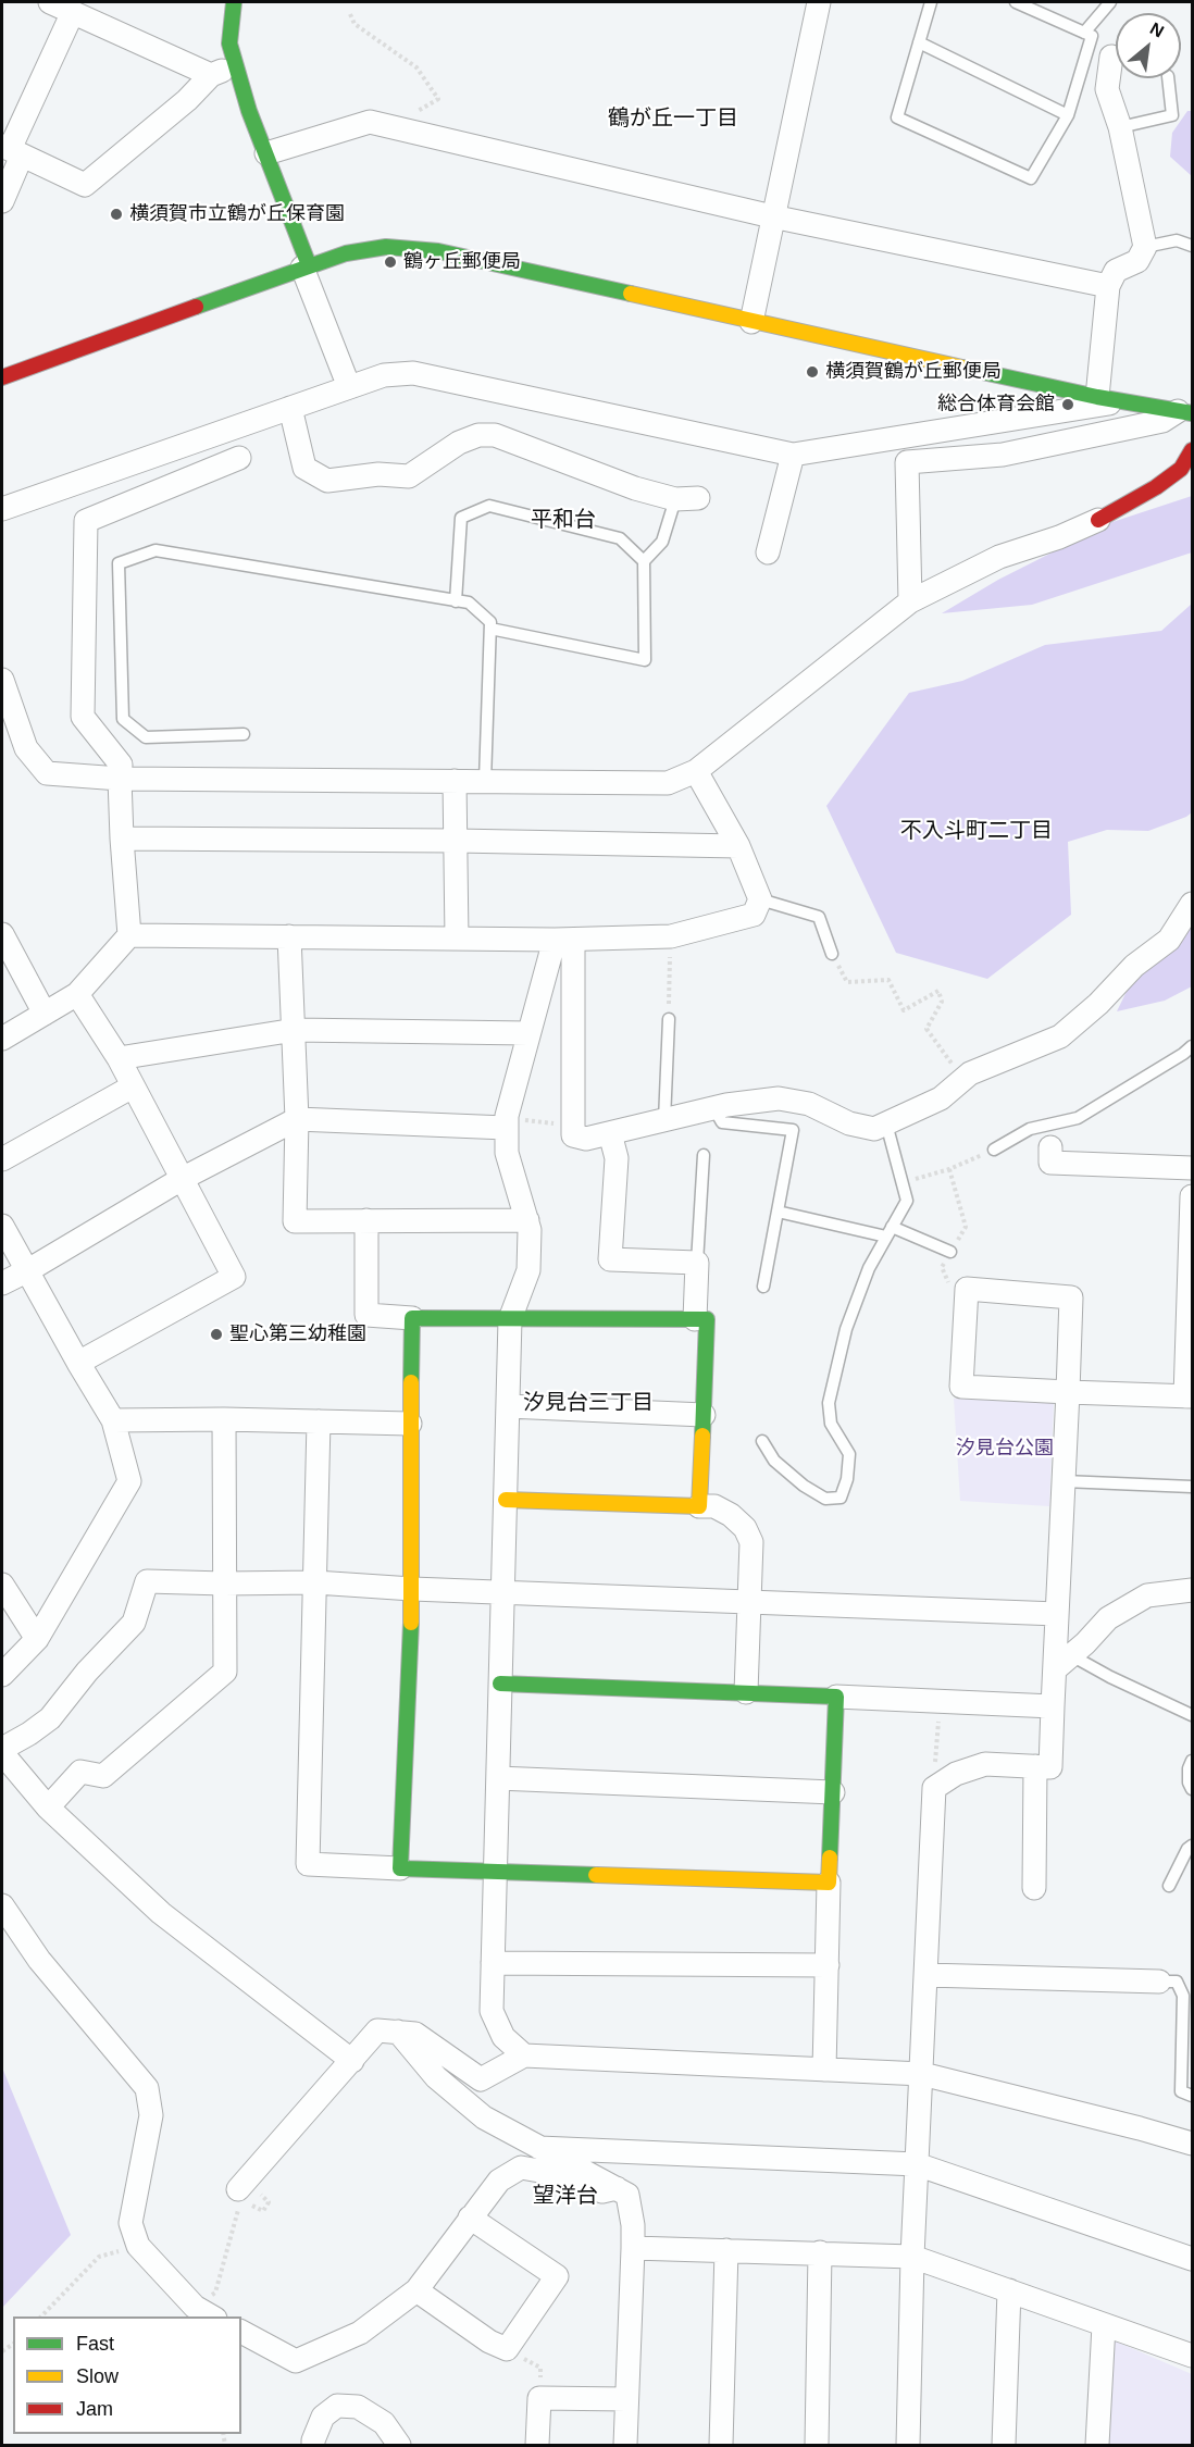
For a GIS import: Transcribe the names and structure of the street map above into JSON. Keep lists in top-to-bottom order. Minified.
{"districts":["鶴が丘一丁目","平和台","不入斗町二丁目","汐見台三丁目","望洋台"],"parks":["汐見台公園"],"places":["横須賀市立鶴が丘保育園","鶴ヶ丘郵便局","横須賀鶴が丘郵便局","総合体育会館","聖心第三幼稚園"],"legend":["Fast","Slow","Jam"],"north":"top right"}
